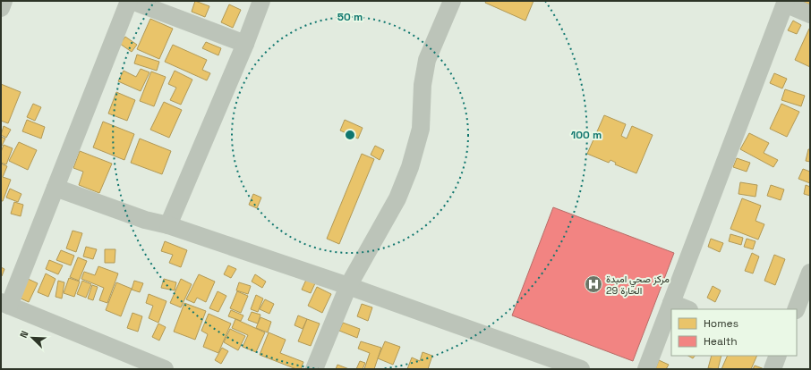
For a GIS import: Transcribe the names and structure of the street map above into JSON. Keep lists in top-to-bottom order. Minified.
{"places":{"hospital":["مركز صحي امبدة الحارة 29"]},"legend":["Homes","Health"],"north":"top left","rings":["50 m","100 m"]}
